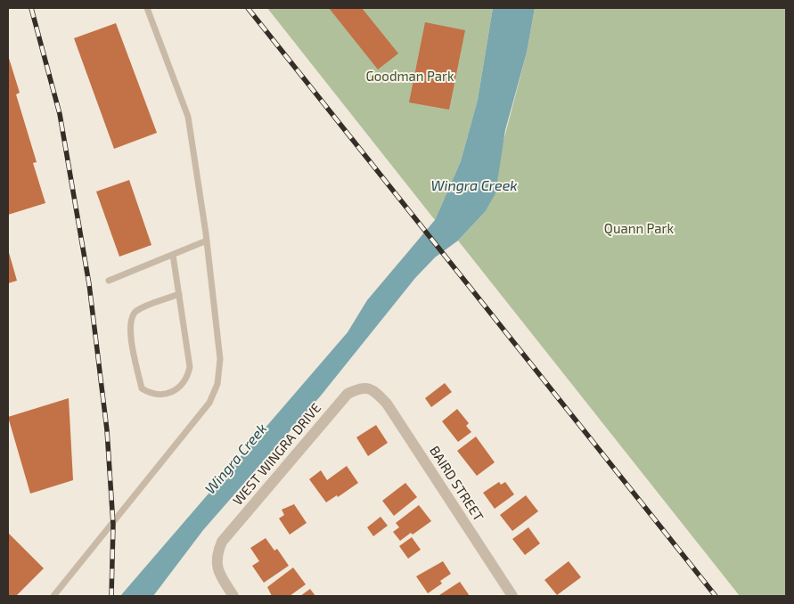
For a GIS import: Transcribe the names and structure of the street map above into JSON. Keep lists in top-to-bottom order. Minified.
{"streets":{"street":["WEST WINGRA DRIVE","BAIRD STREET"]},"crossings":[["WEST WINGRA DRIVE","BAIRD STREET"]],"water":["Wingra Creek"],"parks":["Goodman Park","Quann Park"]}
